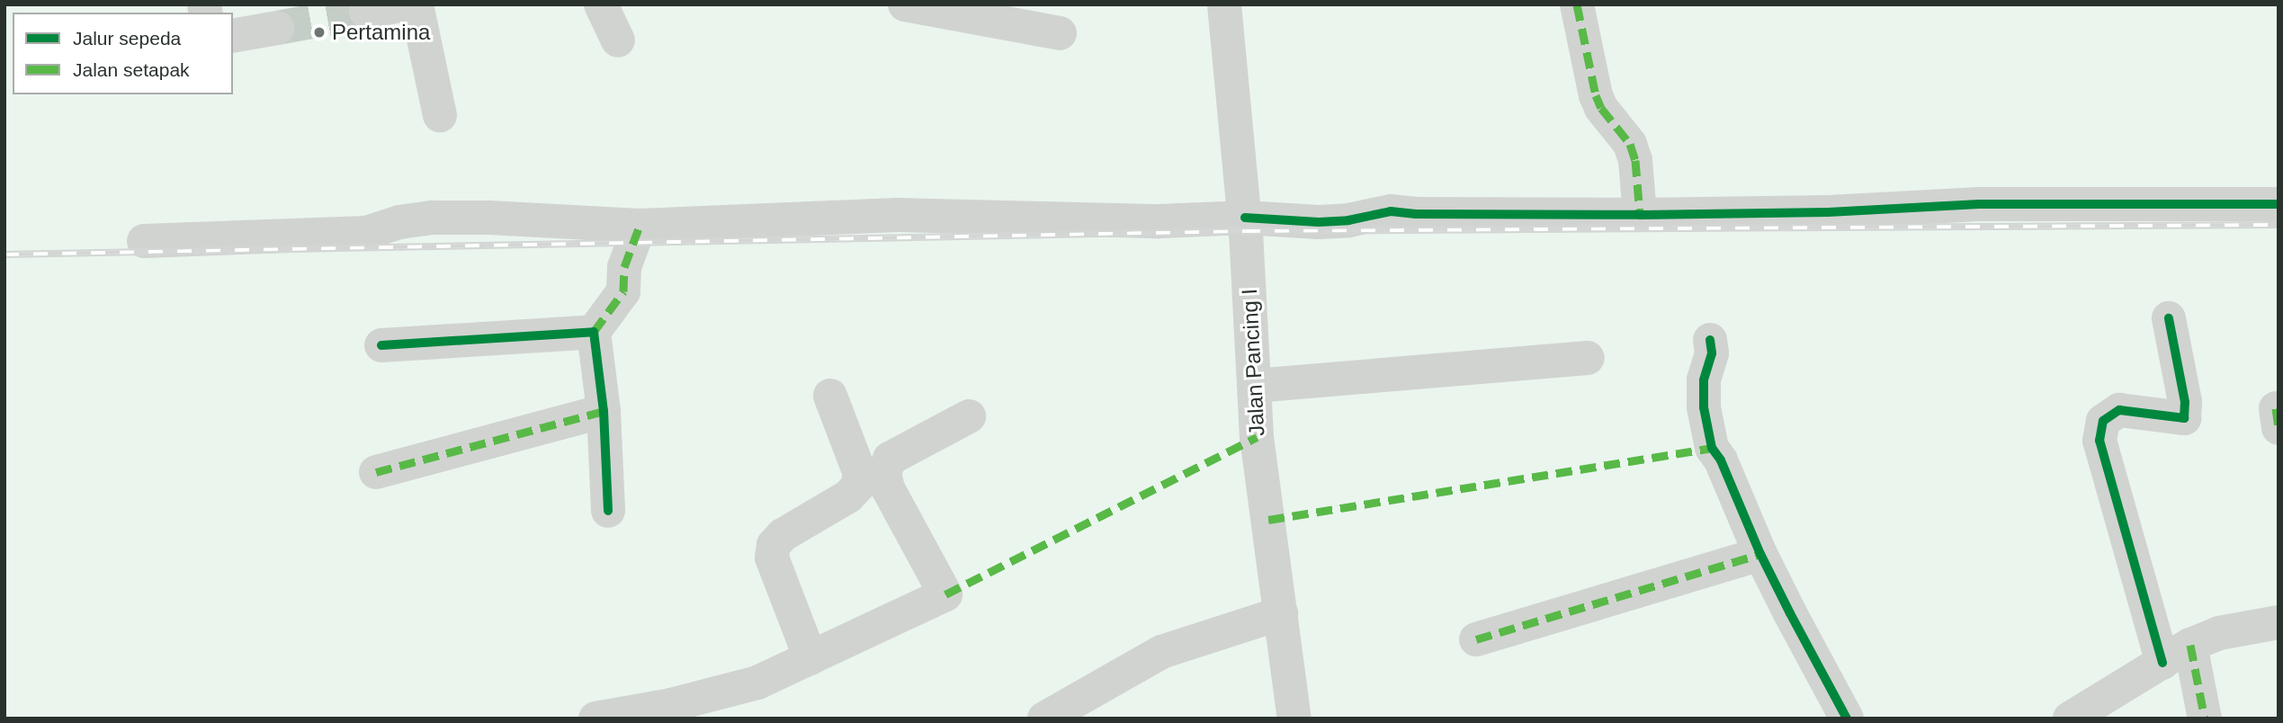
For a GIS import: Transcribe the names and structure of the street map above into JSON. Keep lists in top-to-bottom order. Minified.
{"streets":{"street":["Jalan Pancing I"]},"places":["Pertamina"],"legend":["Jalur sepeda","Jalan setapak"]}
